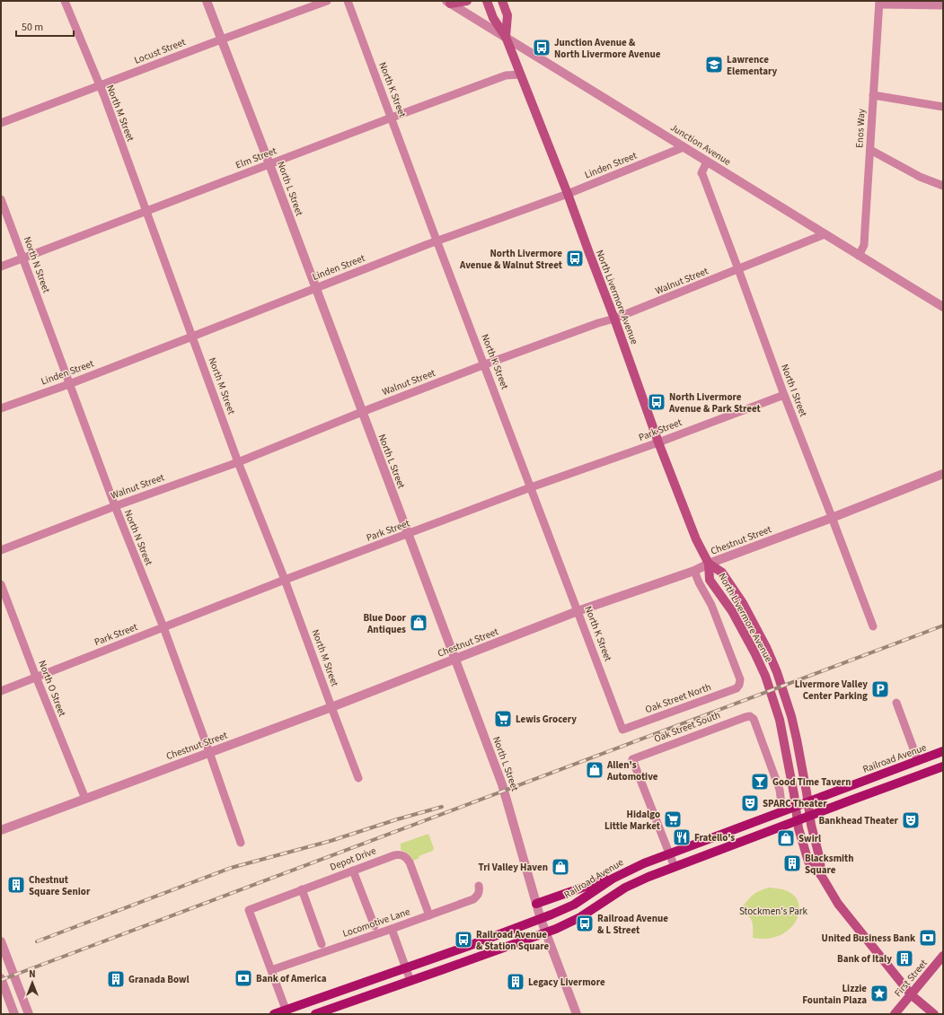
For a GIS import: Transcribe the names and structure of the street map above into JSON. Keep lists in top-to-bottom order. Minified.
{"streets":{"main road":["North Livermore Avenue","Railroad Avenue","First Street"],"street":["Locust Street","North K Street","North M Street","Enos Way","Junction Avenue","Elm Street","Linden Street","North L Street","North N Street","Walnut Street","North I Street","Park Street","Chestnut Street","North O Street","Oak Street North","Oak Street South","Depot Drive","Locomotive Lane"]},"crossings":[["Locust Street","North M Street"],["Locust Street","North L Street"],["North K Street","Elm Street"],["North K Street","Linden Street"],["North K Street","Walnut Street"],["North K Street","Park Street"],["North K Street","Chestnut Street"],["North K Street","Oak Street North"],["North M Street","Elm Street"],["North M Street","Linden Street"],["North M Street","Walnut Street"],["North M Street","Park Street"],["North M Street","Chestnut Street"],["Enos Way","Junction Avenue"],["Junction Avenue","Linden Street"],["Junction Avenue","Walnut Street"],["Junction Avenue","North Livermore Avenue"],["Junction Avenue","North I Street"],["Elm Street","North L Street"],["Elm Street","North N Street"],["Elm Street","North Livermore Avenue"],["Linden Street","North L Street"],["Linden Street","North N Street"],["Linden Street","North Livermore Avenue"],["North L Street","Walnut Street"],["North L Street","Park Street"],["North L Street","Chestnut Street"],["North L Street","Railroad Avenue"],["North N Street","Walnut Street"],["North N Street","Park Street"],["North N Street","Chestnut Street"],["Walnut Street","North Livermore Avenue"],["Walnut Street","North I Street"],["North Livermore Avenue","Park Street"],["North Livermore Avenue","Chestnut Street"],["North Livermore Avenue","Railroad Avenue"],["North I Street","Park Street"],["North I Street","Chestnut Street"],["Park Street","North O Street"],["Chestnut Street","North O Street"],["Chestnut Street","Oak Street North"],["Oak Street South","Railroad Avenue"],["Depot Drive","Locomotive Lane"]],"parks":["Stockmen's Park"],"places":{"bus stop":["Junction Avenue & North Livermore Avenue","North Livermore Avenue & Walnut Street","North Livermore Avenue & Park Street","Railroad Avenue & L Street","Railroad Avenue & Station Square"],"school or university":["Lawrence Elementary"],"shop":["Blue Door Antiques","Allen's Automotive","Swirl","Tri Valley Haven"],"parking":["Livermore Valley Center Parking"],"supermarket":["Lewis Grocery","Hidalgo Little Market"],"bar":["Good Time Tavern"],"theatre":["SPARC Theater","Bankhead Theater"],"restaurant":["Fratello's"],"building":["Blacksmith Square","Chestnut Square Senior","Bank of Italy","Granada Bowl","Legacy Livermore"],"bank":["United Business Bank","Bank of America"],"place":["Lizzie Fountain Plaza"]},"scale_bar":"50 m","north":"top"}
